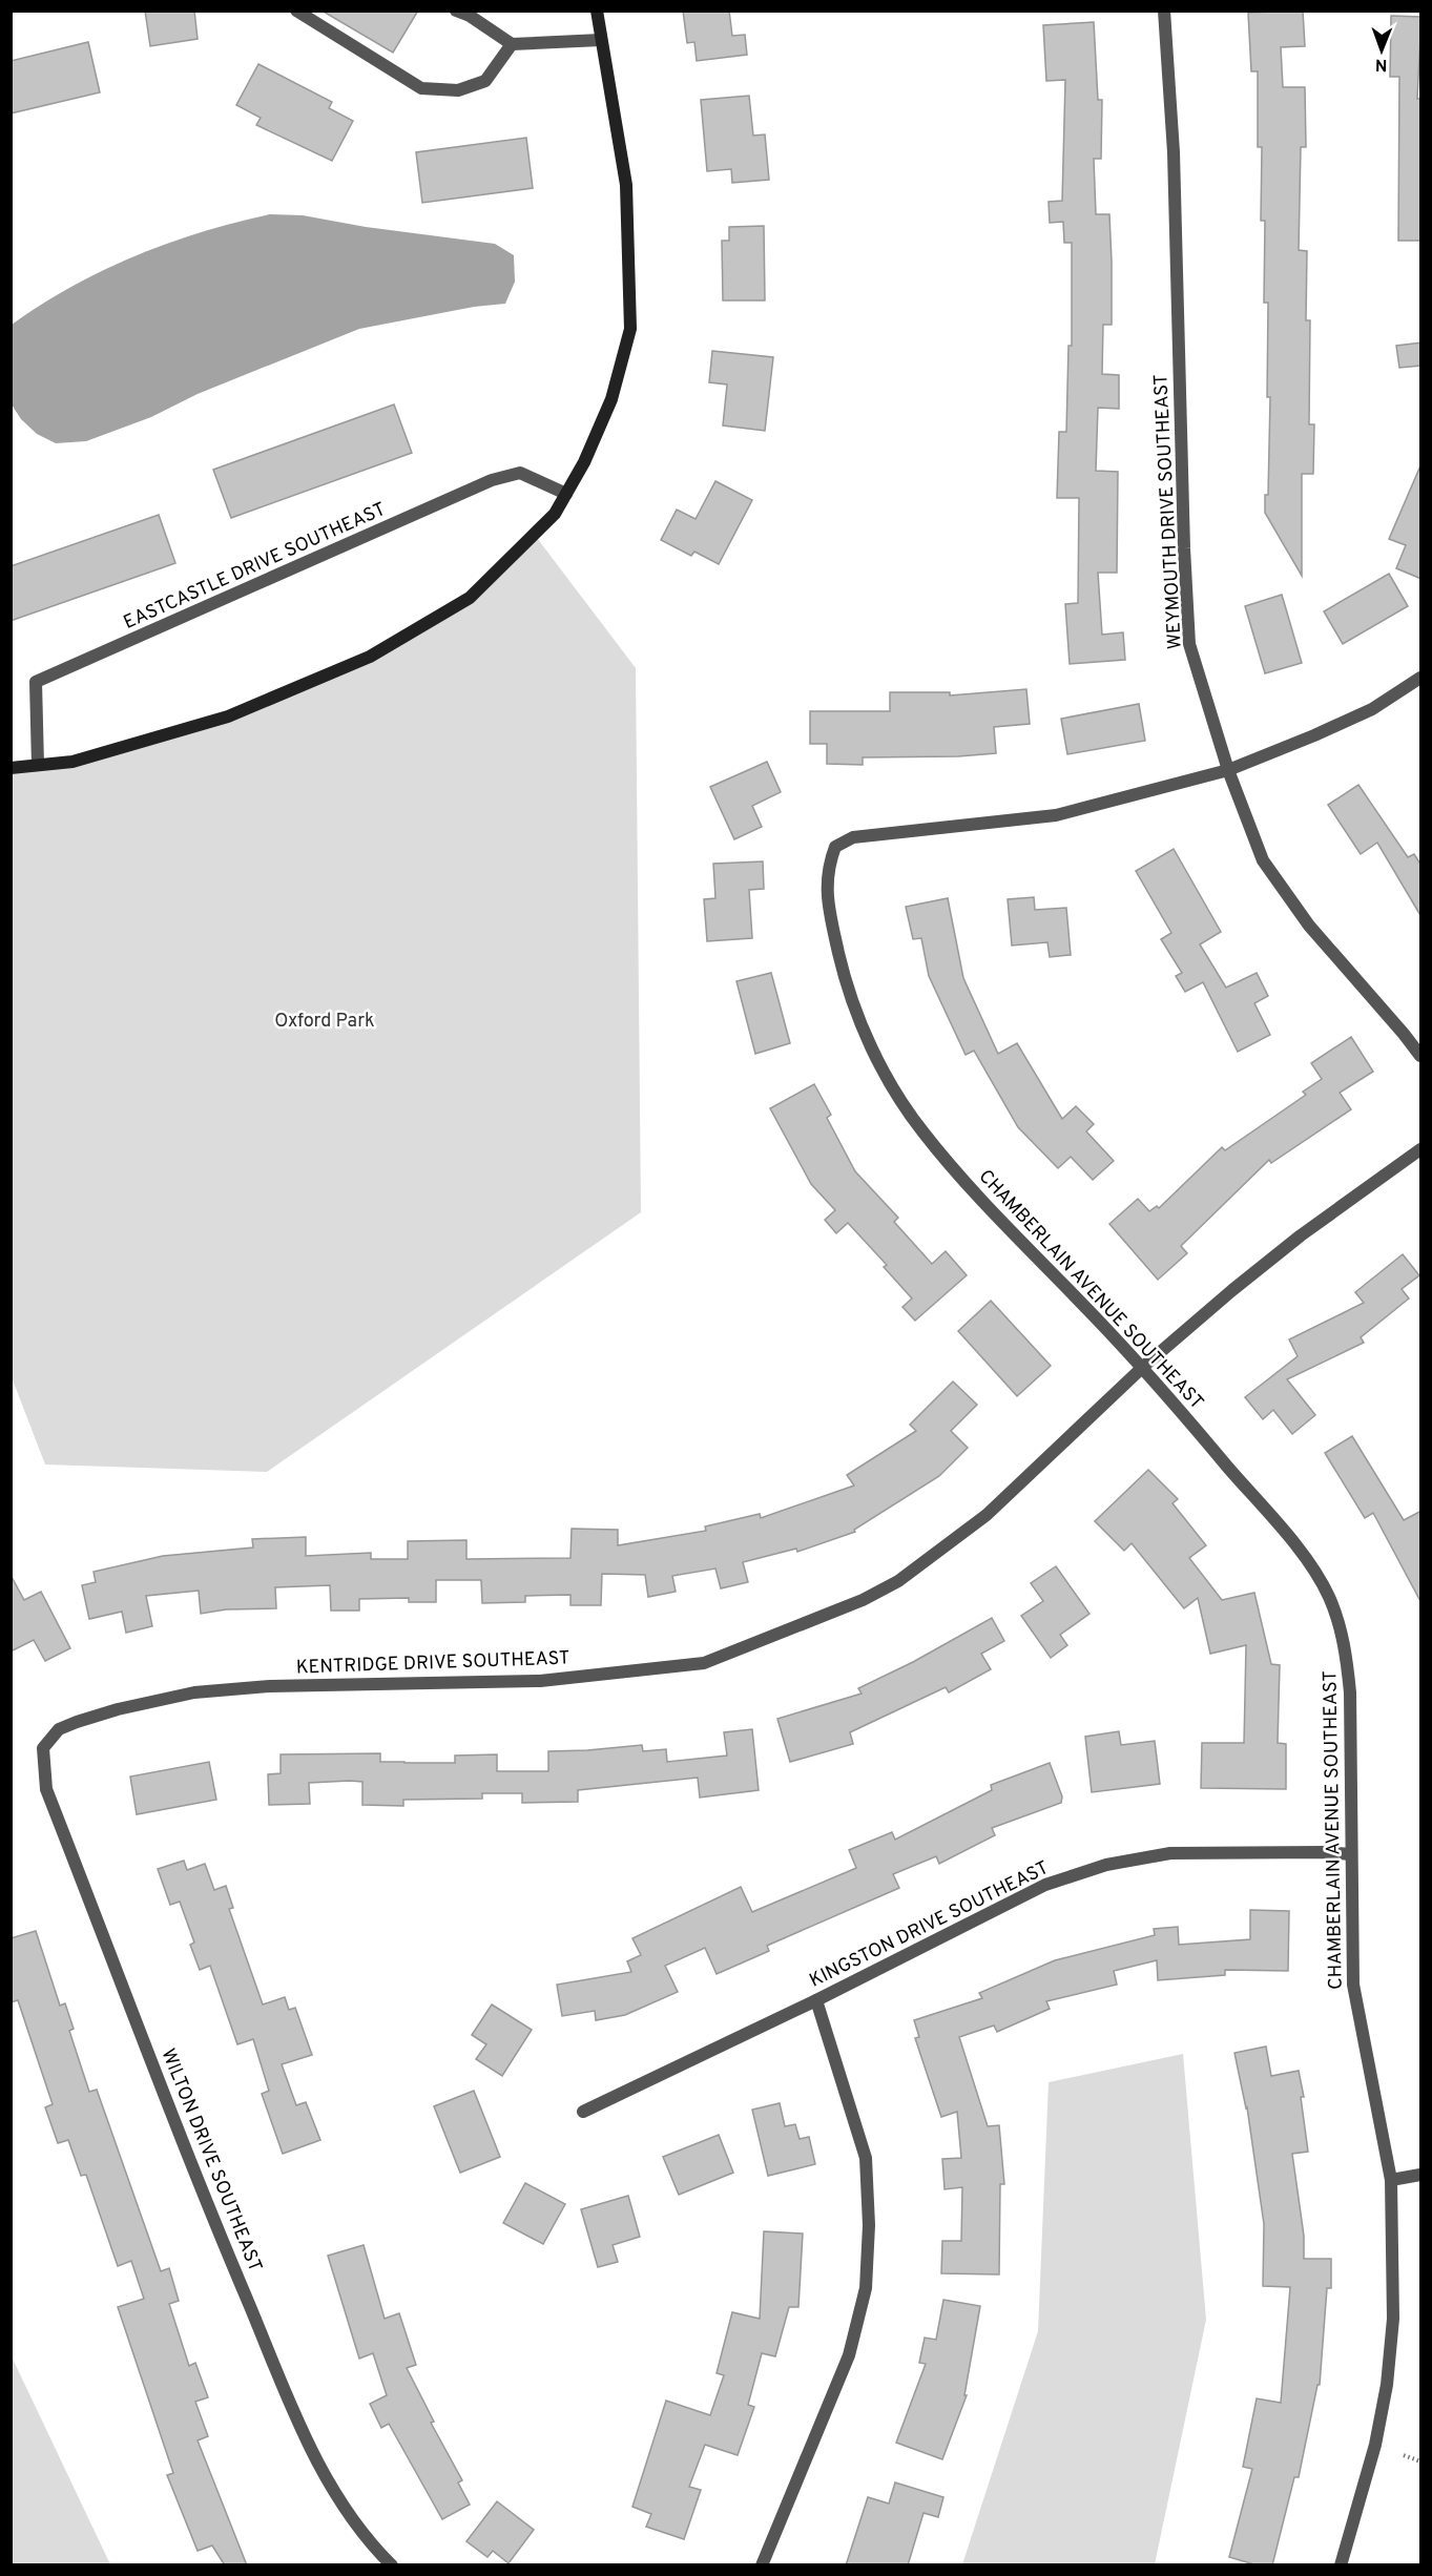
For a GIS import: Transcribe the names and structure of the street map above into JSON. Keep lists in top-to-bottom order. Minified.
{"streets":{"street":["WEYMOUTH DRIVE SOUTHEAST","EASTCASTLE DRIVE SOUTHEAST","CHAMBERLAIN AVENUE SOUTHEAST","KENTRIDGE DRIVE SOUTHEAST","KINGSTON DRIVE SOUTHEAST","WILTON DRIVE SOUTHEAST"]},"crossings":[["WEYMOUTH DRIVE SOUTHEAST","CHAMBERLAIN AVENUE SOUTHEAST"],["CHAMBERLAIN AVENUE SOUTHEAST","KENTRIDGE DRIVE SOUTHEAST"],["CHAMBERLAIN AVENUE SOUTHEAST","KINGSTON DRIVE SOUTHEAST"],["KENTRIDGE DRIVE SOUTHEAST","WILTON DRIVE SOUTHEAST"]],"parks":["Oxford Park"],"north":"bottom"}
